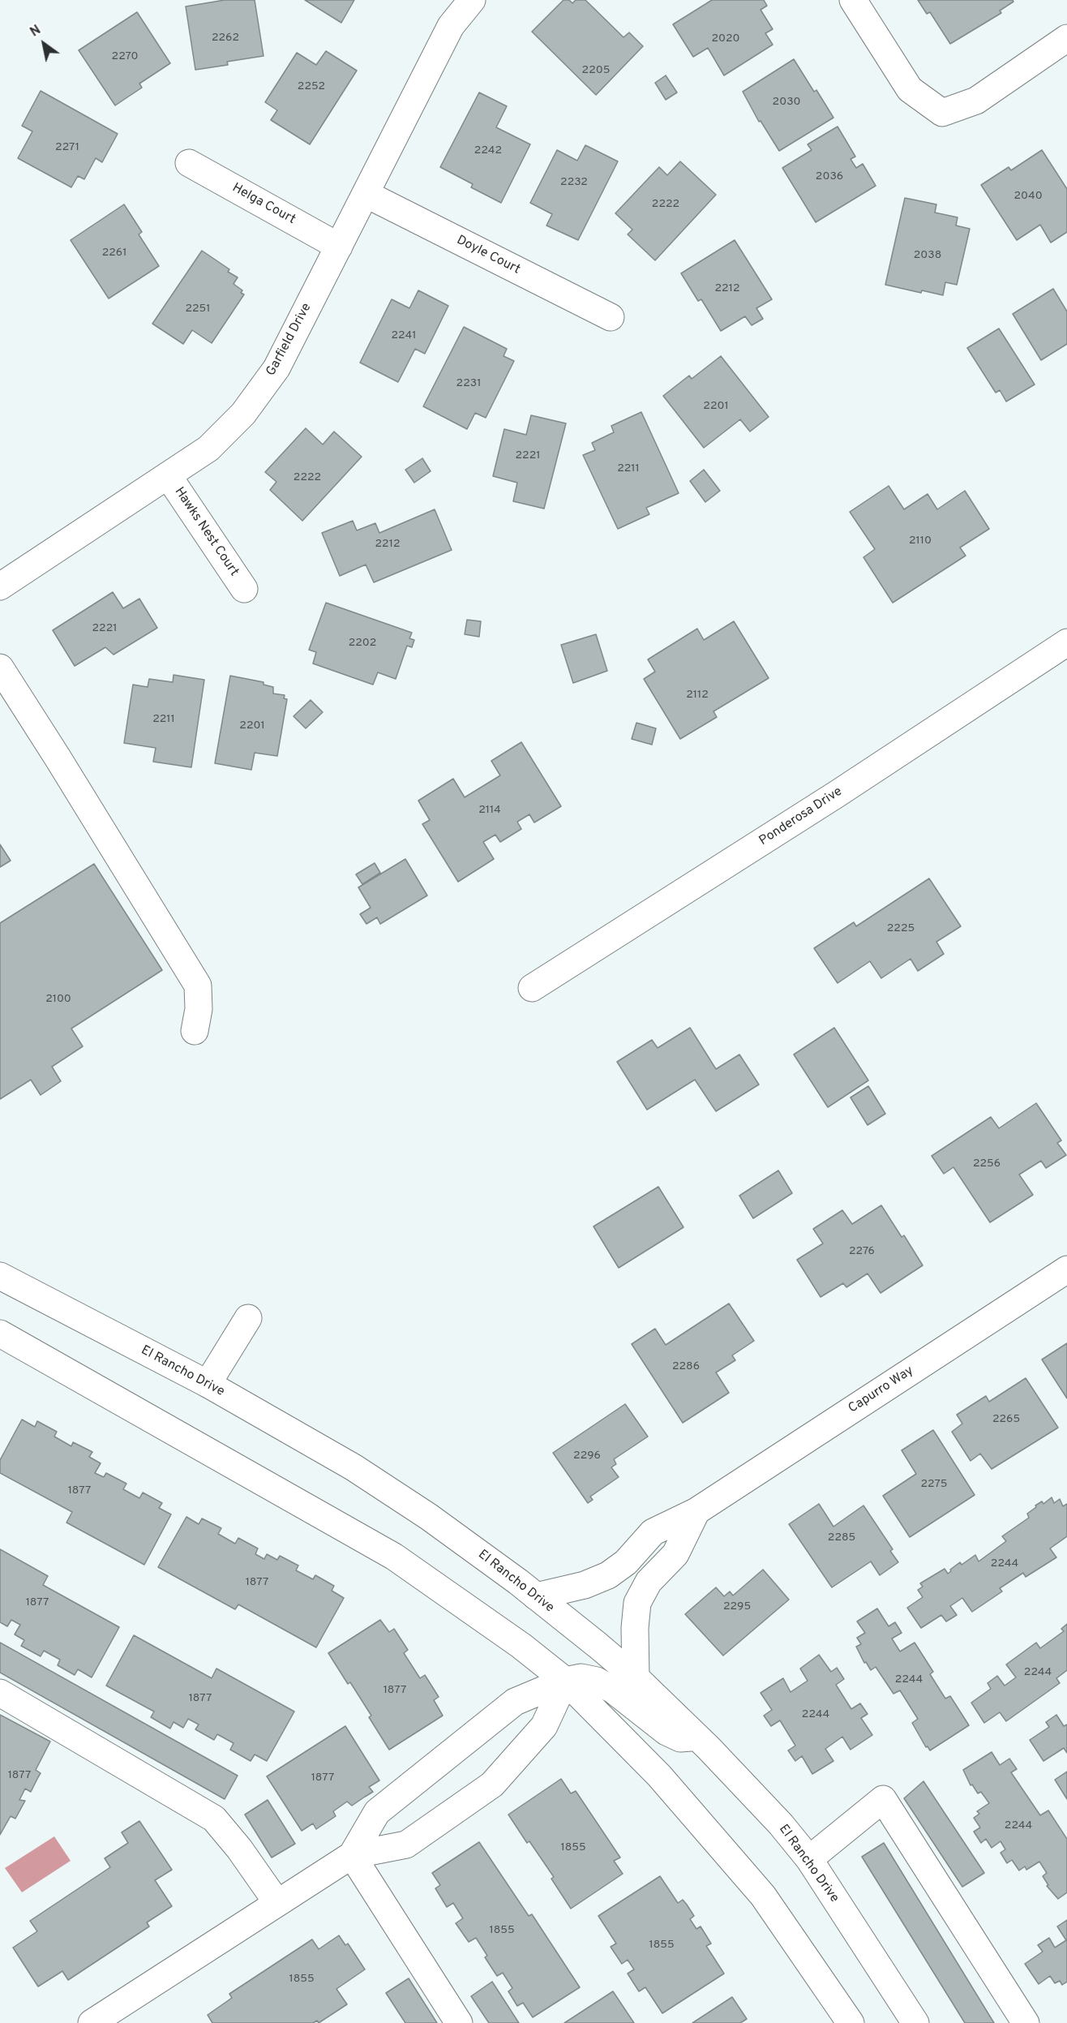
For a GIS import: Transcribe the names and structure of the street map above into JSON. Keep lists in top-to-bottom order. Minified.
{"streets":{"street":["Helga Court","Doyle Court","Garfield Drive","Hawks Nest Court","Ponderosa Drive","El Rancho Drive","Capurro Way"]},"crossings":[["Helga Court","Garfield Drive"],["Doyle Court","Garfield Drive"],["Garfield Drive","Hawks Nest Court"],["El Rancho Drive","Capurro Way"]],"house_numbers":["2262","2020","2270","2205","2252","2030","2271","2242","2036","2232","2040","2222","2261","2038","2212","2251","2241","2231","2201","2221","2211","2222","2110","2212","2221","2202","2112","2211","2201","2114","2225","2100","2256","2276","2286","2265","2296","2275","1877","2285","2244","1877","1877","2295","2244","2244","1877","1877","2244","1877","1877","2244","1855","1855","1855","1855"],"north":"top left"}
